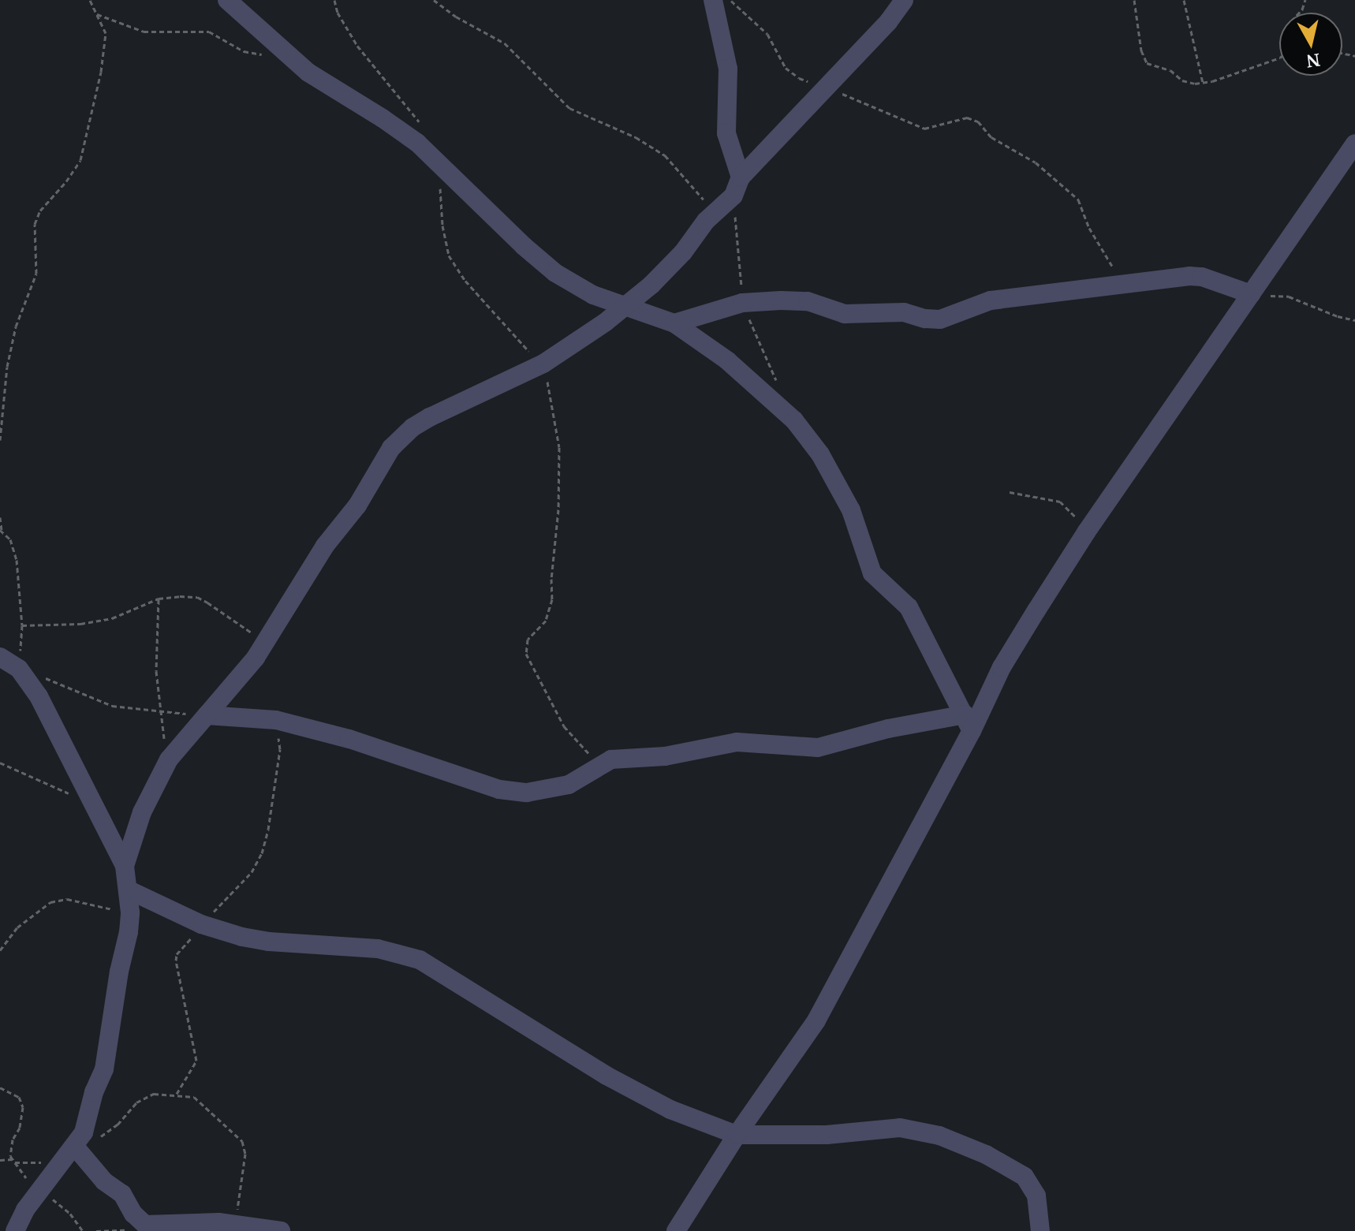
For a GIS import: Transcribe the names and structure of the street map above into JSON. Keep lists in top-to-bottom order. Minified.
{"north":"bottom"}
